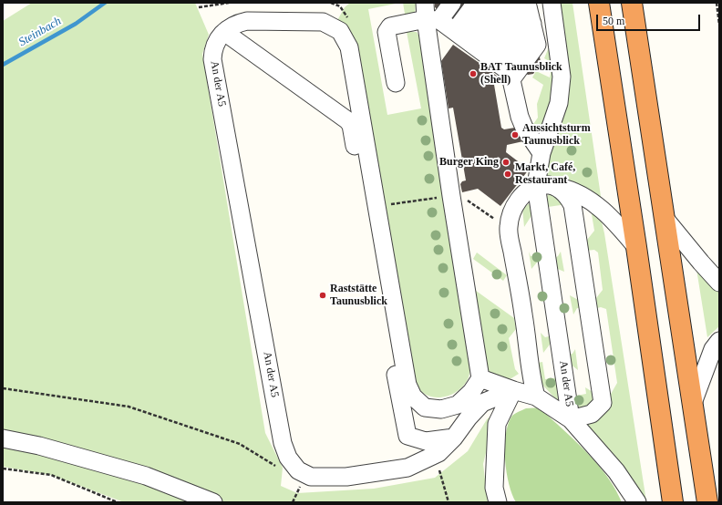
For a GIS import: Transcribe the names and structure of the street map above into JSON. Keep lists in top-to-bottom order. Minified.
{"streets":{"lane":["An der A5"]},"water":["Steinbach"],"places":["BAT Taunusblick (Shell)","Aussichtsturm Taunusblick","Burger King","Markt, Café, Restaurant","Raststätte Taunusblick"],"scale_bar":"50 m"}
